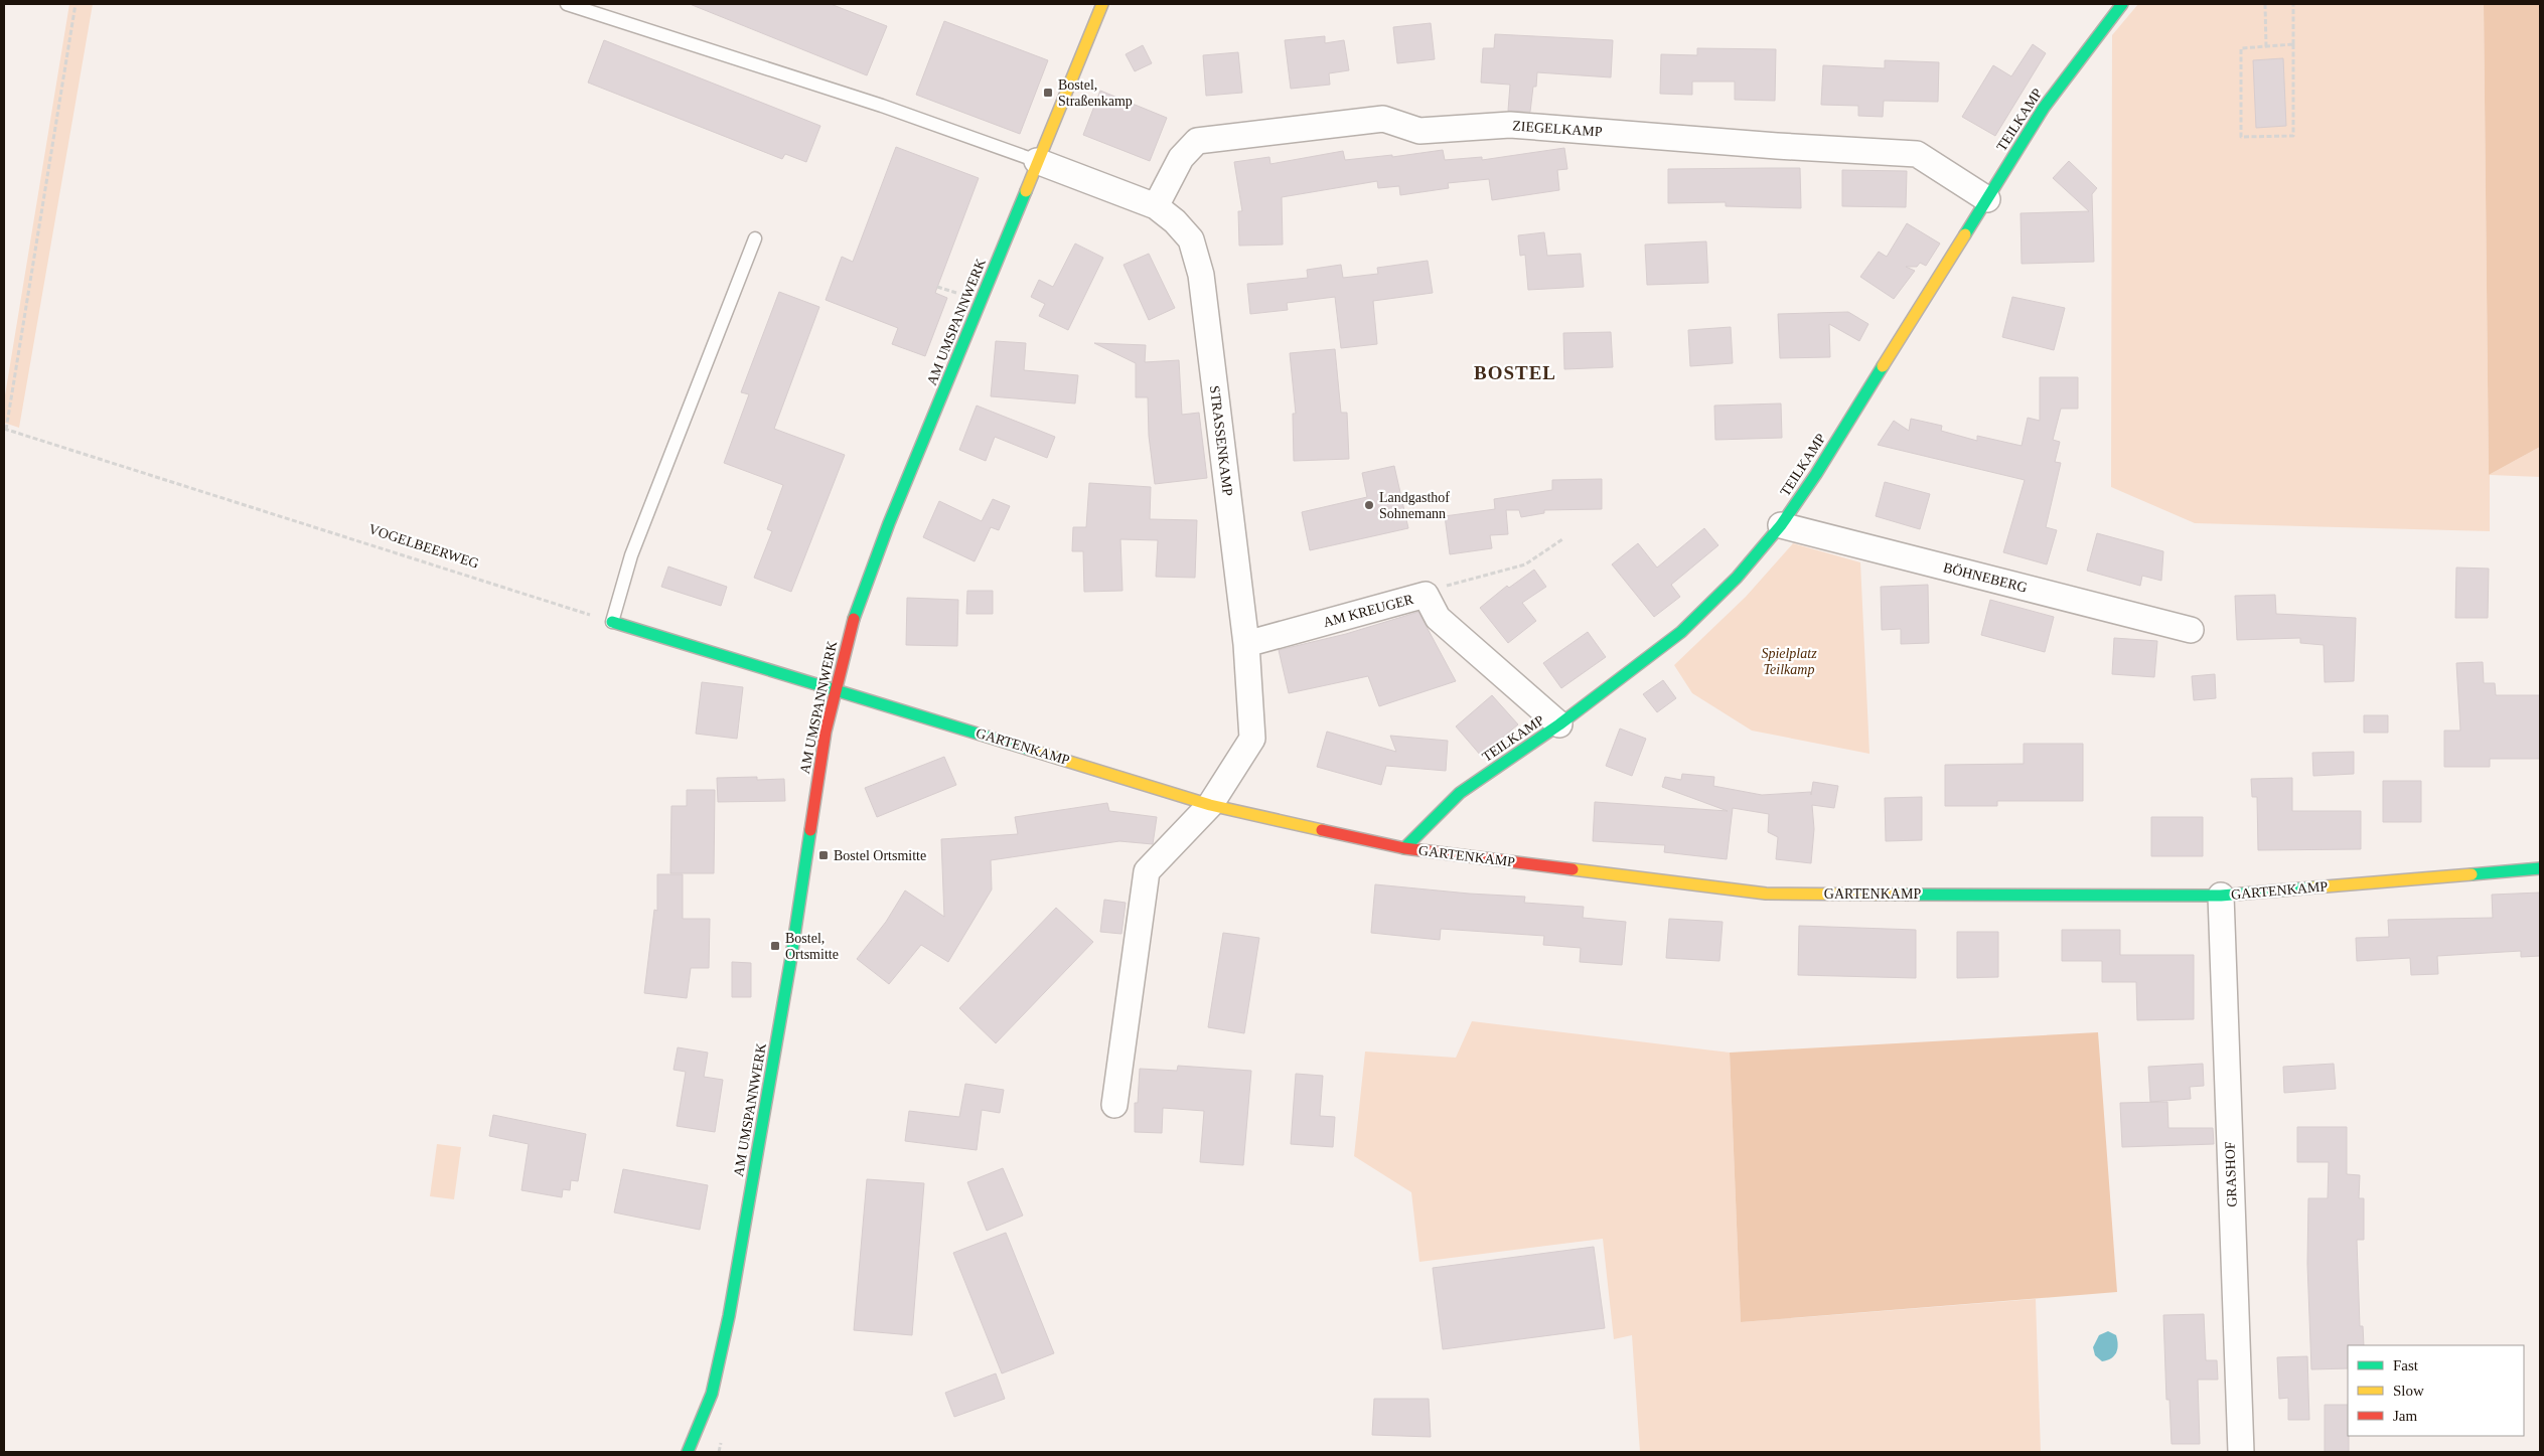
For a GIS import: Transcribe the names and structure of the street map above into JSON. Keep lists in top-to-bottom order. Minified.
{"streets":{"street":["TEILKAMP","ZIEGELKAMP","AM UMSPANNWERK","STRASSENKAMP","BÖHNEBERG","AM KREUGER","GARTENKAMP","GRASHOF"],"path":["VOGELBEERWEG"]},"crossings":[["TEILKAMP","ZIEGELKAMP"],["TEILKAMP","BÖHNEBERG"],["TEILKAMP","AM KREUGER"],["TEILKAMP","GARTENKAMP"],["ZIEGELKAMP","STRASSENKAMP"],["AM UMSPANNWERK","STRASSENKAMP"],["AM UMSPANNWERK","GARTENKAMP"],["STRASSENKAMP","AM KREUGER"],["STRASSENKAMP","GARTENKAMP"],["GARTENKAMP","GRASHOF"]],"districts":["BOSTEL"],"parks":["Spielplatz Teilkamp"],"places":{"transit":["Bostel, Straßenkamp","Bostel Ortsmitte","Bostel, Ortsmitte"],"other":["Landgasthof Sohnemann"]},"legend":["Fast","Slow","Jam"]}
